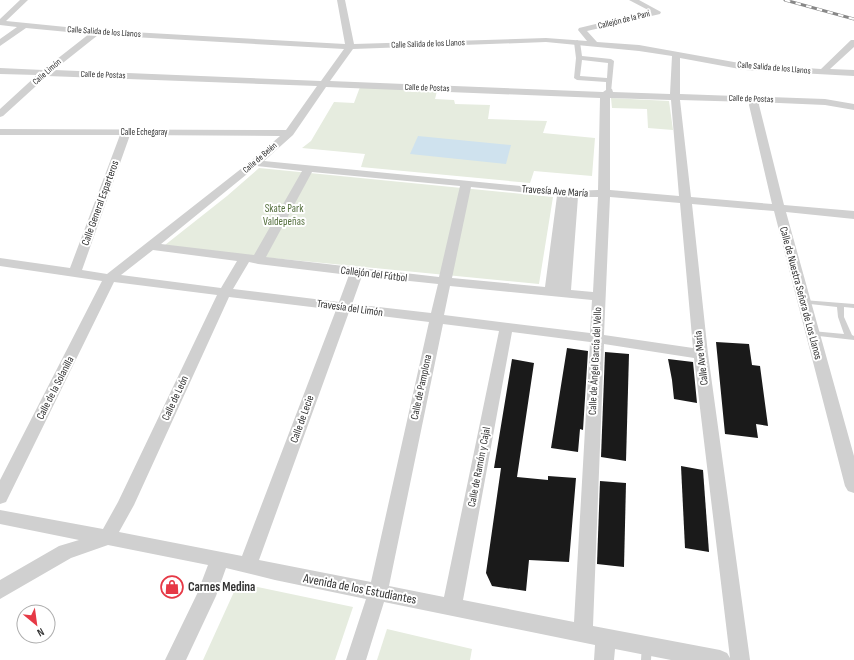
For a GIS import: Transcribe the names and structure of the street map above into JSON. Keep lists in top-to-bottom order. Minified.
{"streets":{"street":["Callejón de la Pani","Calle Salida de los Llanos","Calle Limón","Calle de Postas","Calle Echegaray","Calle de Belén","Travesía Ave María","Calle General Esparteros","Callejón del Fútbol","Calle de Nuestra Señora de Los Llanos","Travesía del Limón","Calle Ave María","Calle de Ángel García del Vello","Calle de Pamplona","Calle de la Solanilla","Calle de León","Calle de Lecie","Calle de Ramón y Cajal","Avenida de los Estudiantes"]},"crossings":[["Callejón de la Pani","Calle Salida de los Llanos"],["Calle Salida de los Llanos","Calle Limón"],["Calle Salida de los Llanos","Calle de Belén"],["Calle Salida de los Llanos","Calle Ave María"],["Calle Limón","Calle de Postas"],["Calle de Postas","Calle de Belén"],["Calle de Postas","Calle de Nuestra Señora de Los Llanos"],["Calle de Postas","Calle Ave María"],["Calle de Postas","Calle de Ángel García del Vello"],["Calle Echegaray","Calle de Belén"],["Calle Echegaray","Calle General Esparteros"],["Calle de Belén","Travesía Ave María"],["Calle de Belén","Callejón del Fútbol"],["Calle de Belén","Travesía del Limón"],["Calle de Belén","Calle de la Solanilla"],["Travesía Ave María","Calle de Nuestra Señora de Los Llanos"],["Travesía Ave María","Calle Ave María"],["Travesía Ave María","Calle de Ángel García del Vello"],["Travesía Ave María","Calle de Pamplona"],["Travesía Ave María","Calle de León"],["Calle General Esparteros","Travesía del Limón"],["Callejón del Fútbol","Calle de Ángel García del Vello"],["Callejón del Fútbol","Calle de Pamplona"],["Callejón del Fútbol","Calle de León"],["Callejón del Fútbol","Calle de Lecie"],["Travesía del Limón","Calle Ave María"],["Travesía del Limón","Calle de Ángel García del Vello"],["Travesía del Limón","Calle de Pamplona"],["Travesía del Limón","Calle de la Solanilla"],["Travesía del Limón","Calle de León"],["Travesía del Limón","Calle de Lecie"],["Travesía del Limón","Calle de Ramón y Cajal"],["Calle de Ángel García del Vello","Avenida de los Estudiantes"],["Calle de Pamplona","Avenida de los Estudiantes"],["Calle de León","Avenida de los Estudiantes"],["Calle de Lecie","Avenida de los Estudiantes"],["Calle de Ramón y Cajal","Avenida de los Estudiantes"]],"parks":["Skate Park Valdepeñas"],"places":{"shop":["Carnes Medina"]},"north":"bottom right"}
